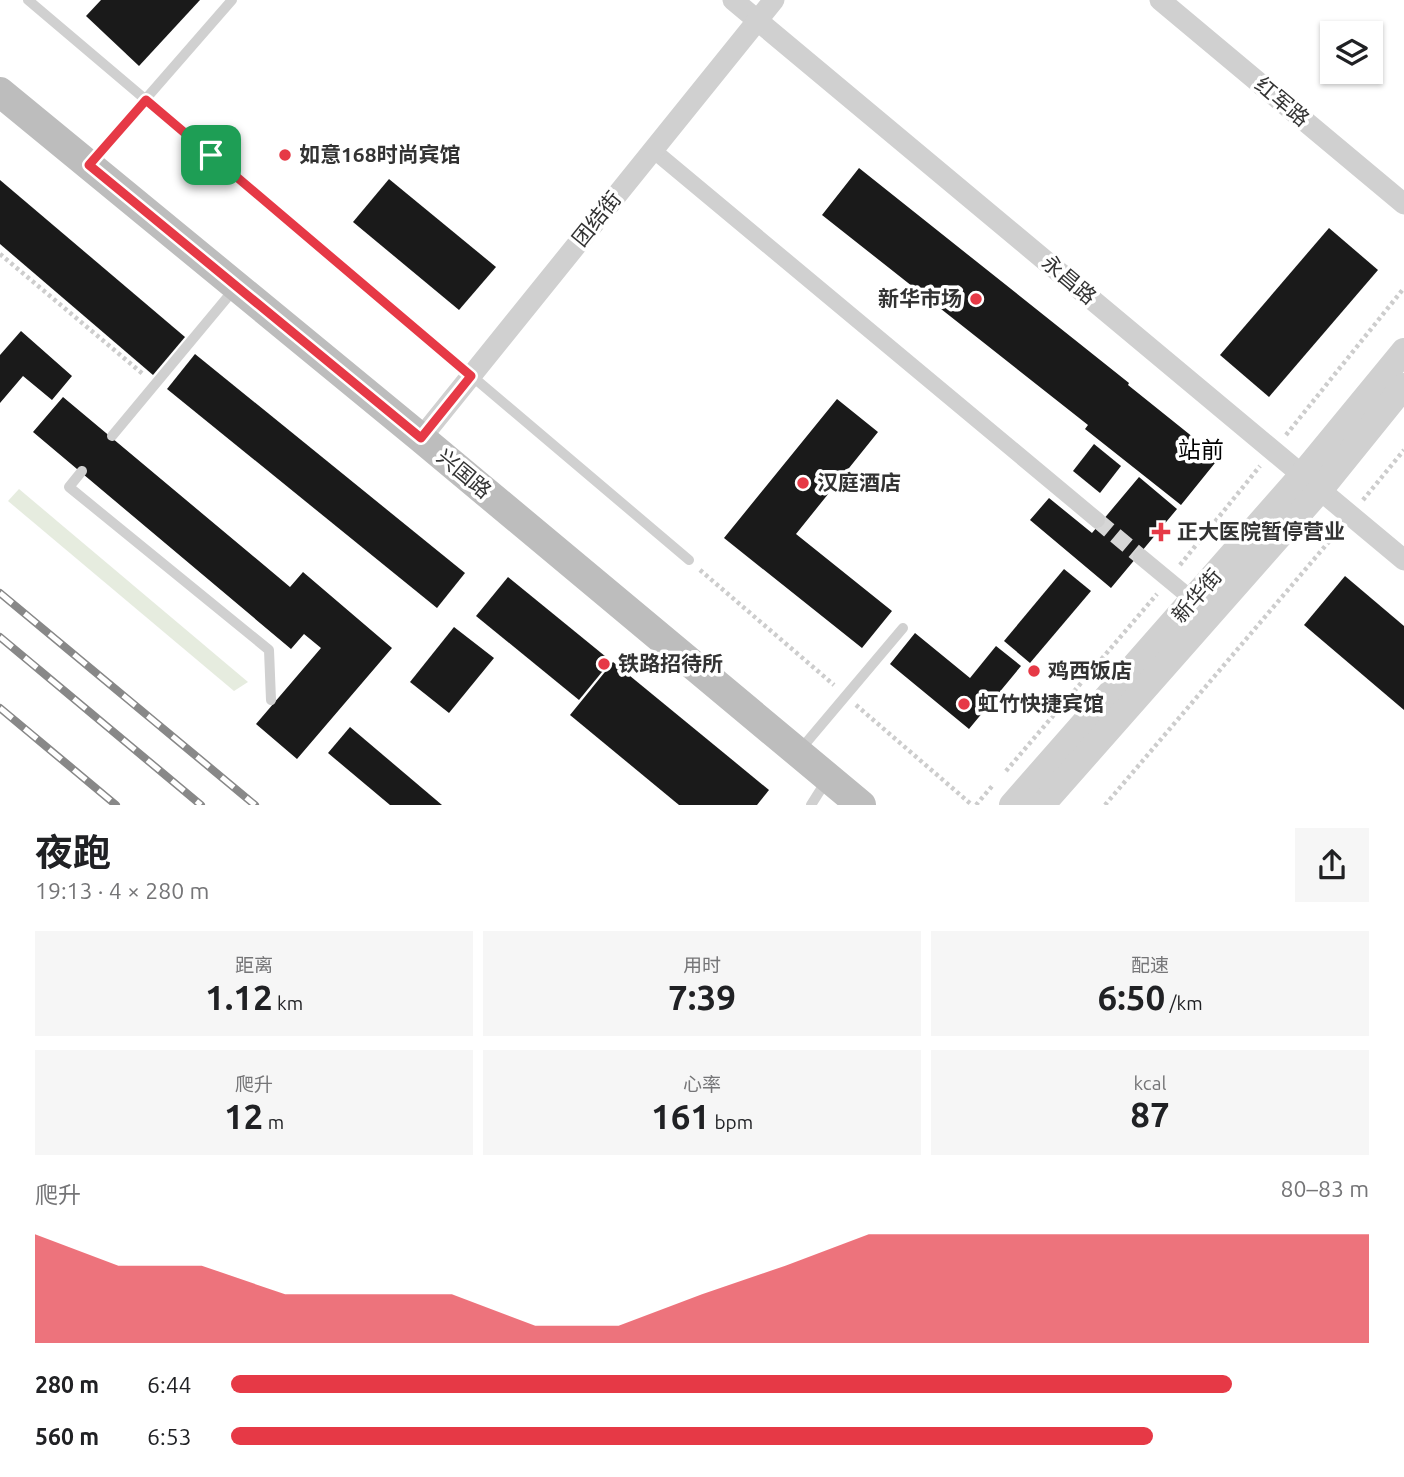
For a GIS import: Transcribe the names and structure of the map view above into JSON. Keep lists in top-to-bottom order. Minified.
{"streets":{"main road":["兴国路"],"street":["红军路","团结街","永昌路","新华街"]},"crossings":[["团结街","永昌路"],["团结街","兴国路"],["永昌路","新华街"]],"districts":["站前"],"places":{"other":["如意168时尚宾馆","新华市场","汉庭酒店","铁路招待所","鸡西饭店","虹竹快捷宾馆"],"health":["正大医院暂停营业"]},"page":{"heading":["夜跑","19:13 · 4 × 280 m"],"stats":[["距离","1.12 km"],["用时","7:39"],["配速","6:50 /km"],["爬升","12 m"],["心率","161 bpm"],["kcal","87"]],"chart":["爬升","80–83 m"],"list":[{"name":"280 m","note":"6:44"},{"name":"560 m","note":"6:53"}]}}
